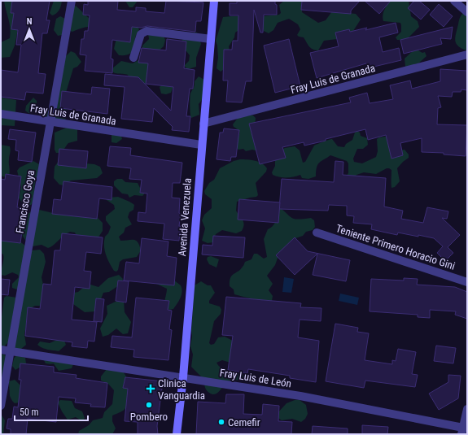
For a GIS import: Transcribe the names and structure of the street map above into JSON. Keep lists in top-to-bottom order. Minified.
{"streets":{"main road":["Avenida Venezuela"],"street":["Fray Luis de Granada","Francisco Goya","Teniente Primero Horacio Gini","Fray Luis de León"]},"crossings":[["Fray Luis de Granada","Francisco Goya"],["Fray Luis de Granada","Avenida Venezuela"],["Francisco Goya","Fray Luis de León"],["Avenida Venezuela","Fray Luis de León"]],"places":{"health":["Clinica Vanguardia"],"other":["Pombero","Cemefir"]},"scale_bar":"50 m","north":"top"}
